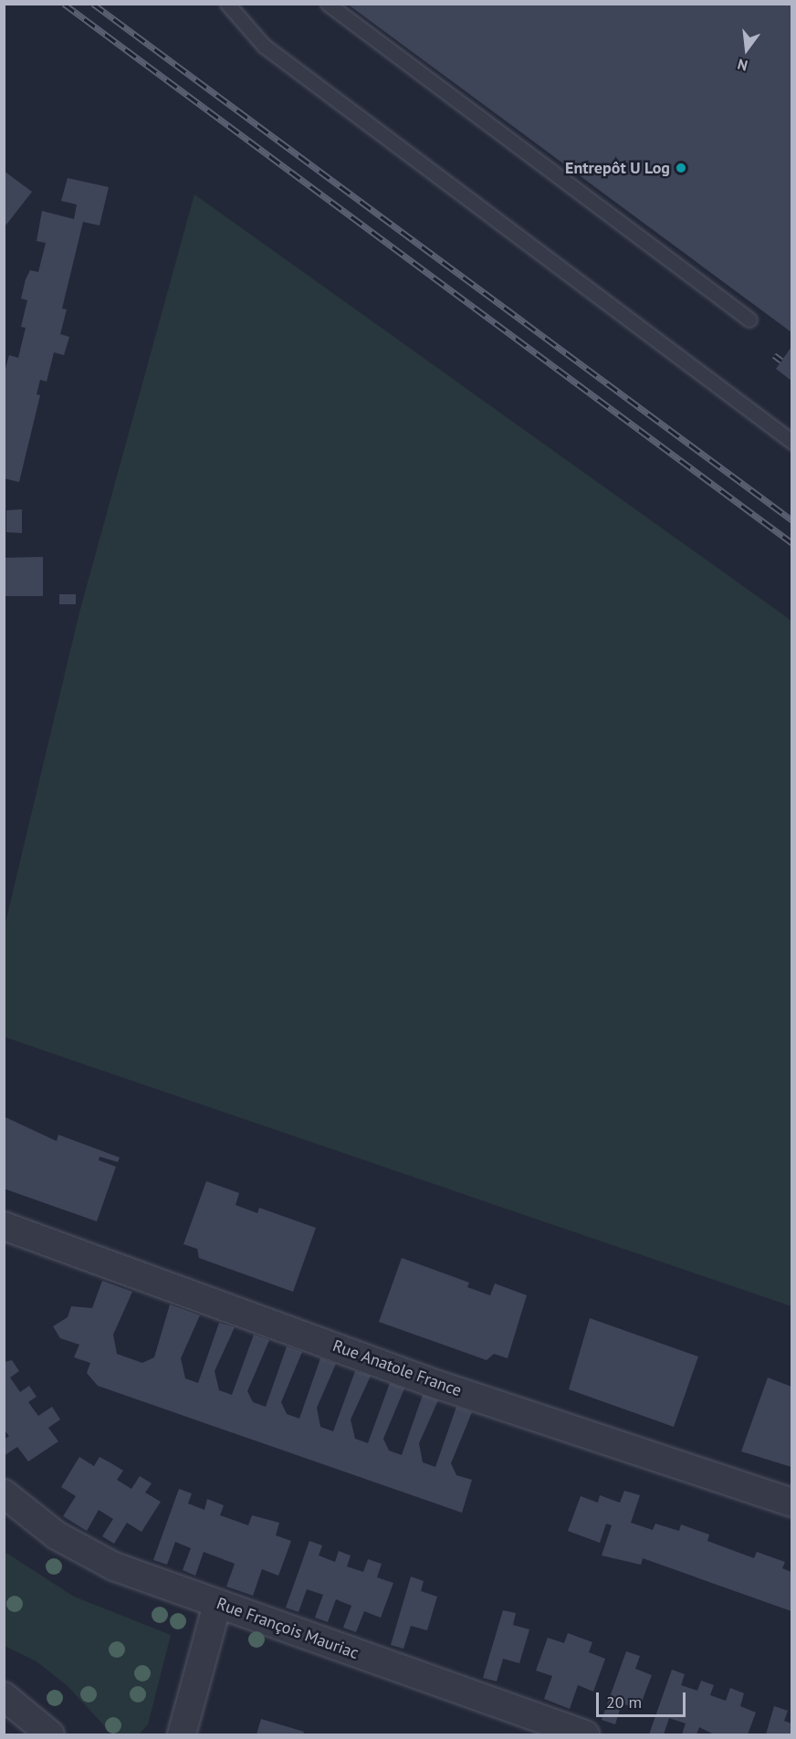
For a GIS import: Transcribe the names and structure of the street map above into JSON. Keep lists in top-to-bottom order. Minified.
{"streets":{"street":["Rue Anatole France","Rue François Mauriac"]},"places":["Entrepôt U Log"],"scale_bar":"20 m","north":"bottom"}
